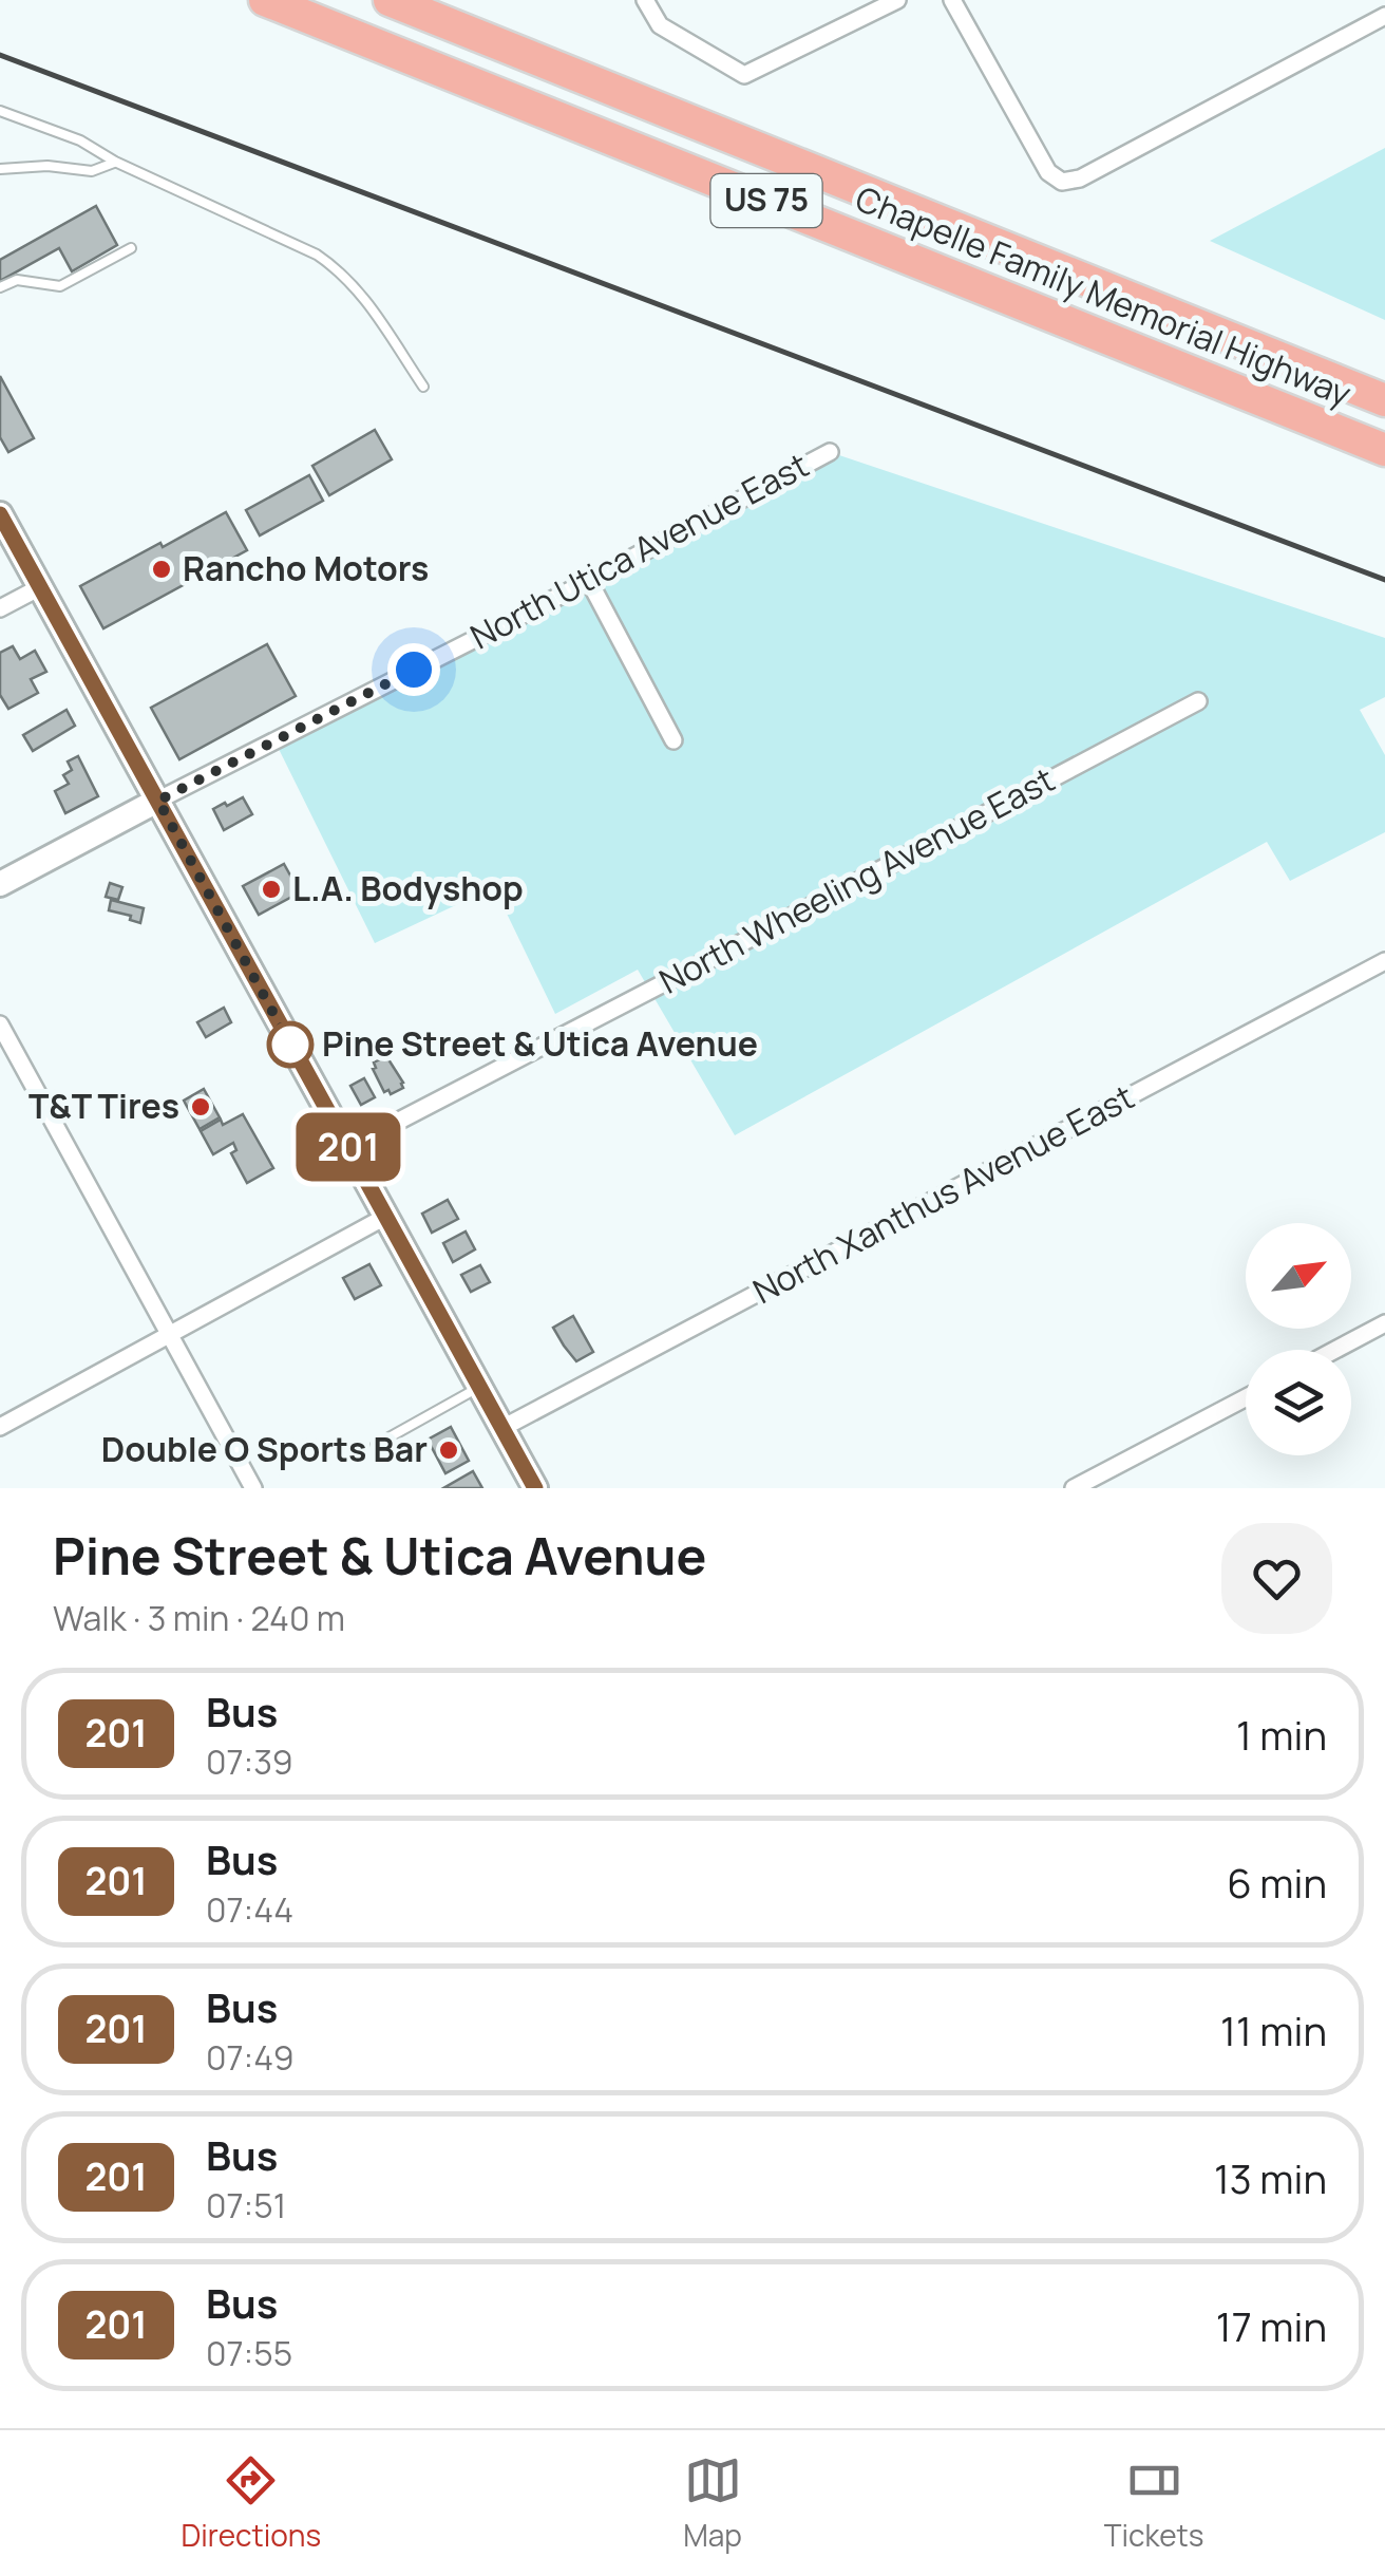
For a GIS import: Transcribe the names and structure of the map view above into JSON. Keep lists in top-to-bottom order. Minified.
{"streets":{"highway":["US 75","Chapelle Family Memorial Highway"],"main road":["North Utica Avenue East"],"street":["North Wheeling Avenue East","North Xanthus Avenue East"]},"places":["Rancho Motors","L.A. Bodyshop","Pine Street & Utica Avenue","T&T Tires","Double O Sports Bar"],"lines":["bus line 201"],"north":"top right","page":{"on_map":"201","heading":["Pine Street & Utica Avenue","Walk · 3 min · 240 m"],"list":[{"mark":"201","name":"Bus","note":"07:39","value":"1 min"},{"mark":"201","name":"Bus","note":"07:44","value":"6 min"},{"mark":"201","name":"Bus","note":"07:49","value":"11 min"},{"mark":"201","name":"Bus","note":"07:51","value":"13 min"},{"mark":"201","name":"Bus","note":"07:55","value":"17 min"}],"tabs":["Directions","Map","Tickets"]}}
